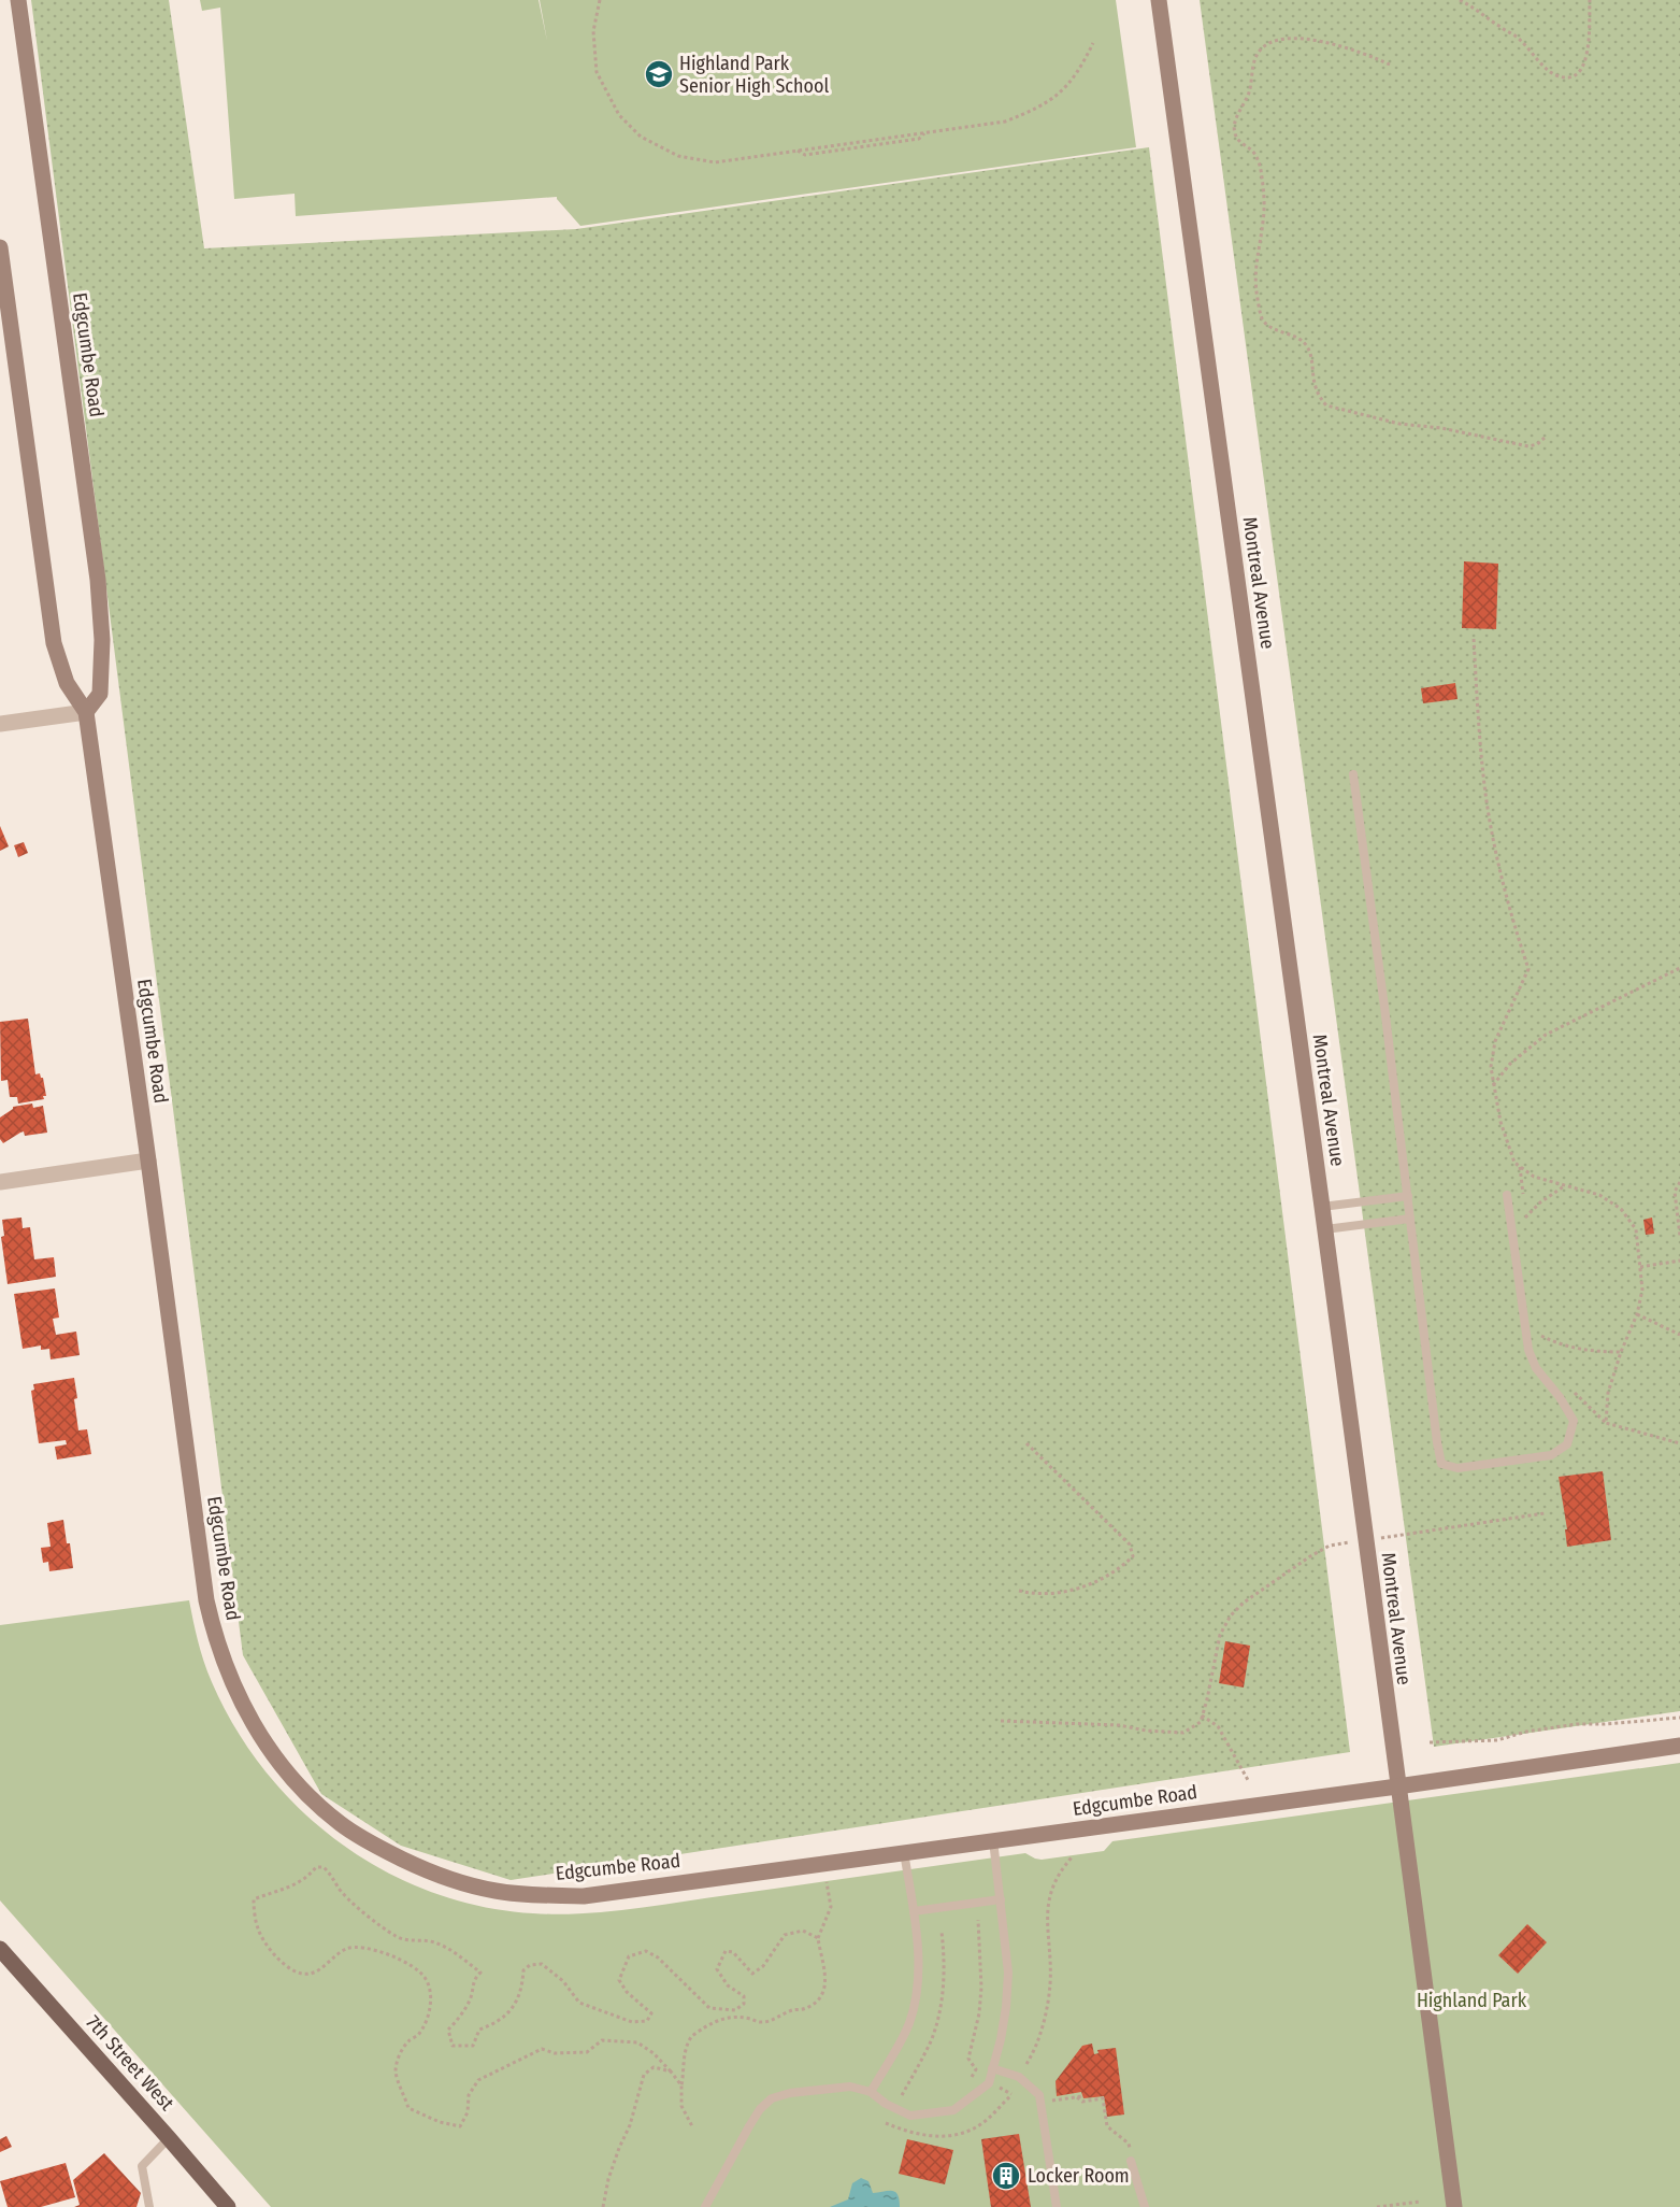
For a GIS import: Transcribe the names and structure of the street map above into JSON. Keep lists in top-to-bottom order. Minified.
{"streets":{"main road":["7th Street West"],"street":["Edgcumbe Road","Montreal Avenue"]},"crossings":[["Edgcumbe Road","Montreal Avenue"]],"parks":["Highland Park"],"places":{"school or university":["Highland Park Senior High School"],"building":["Locker Room"]}}
